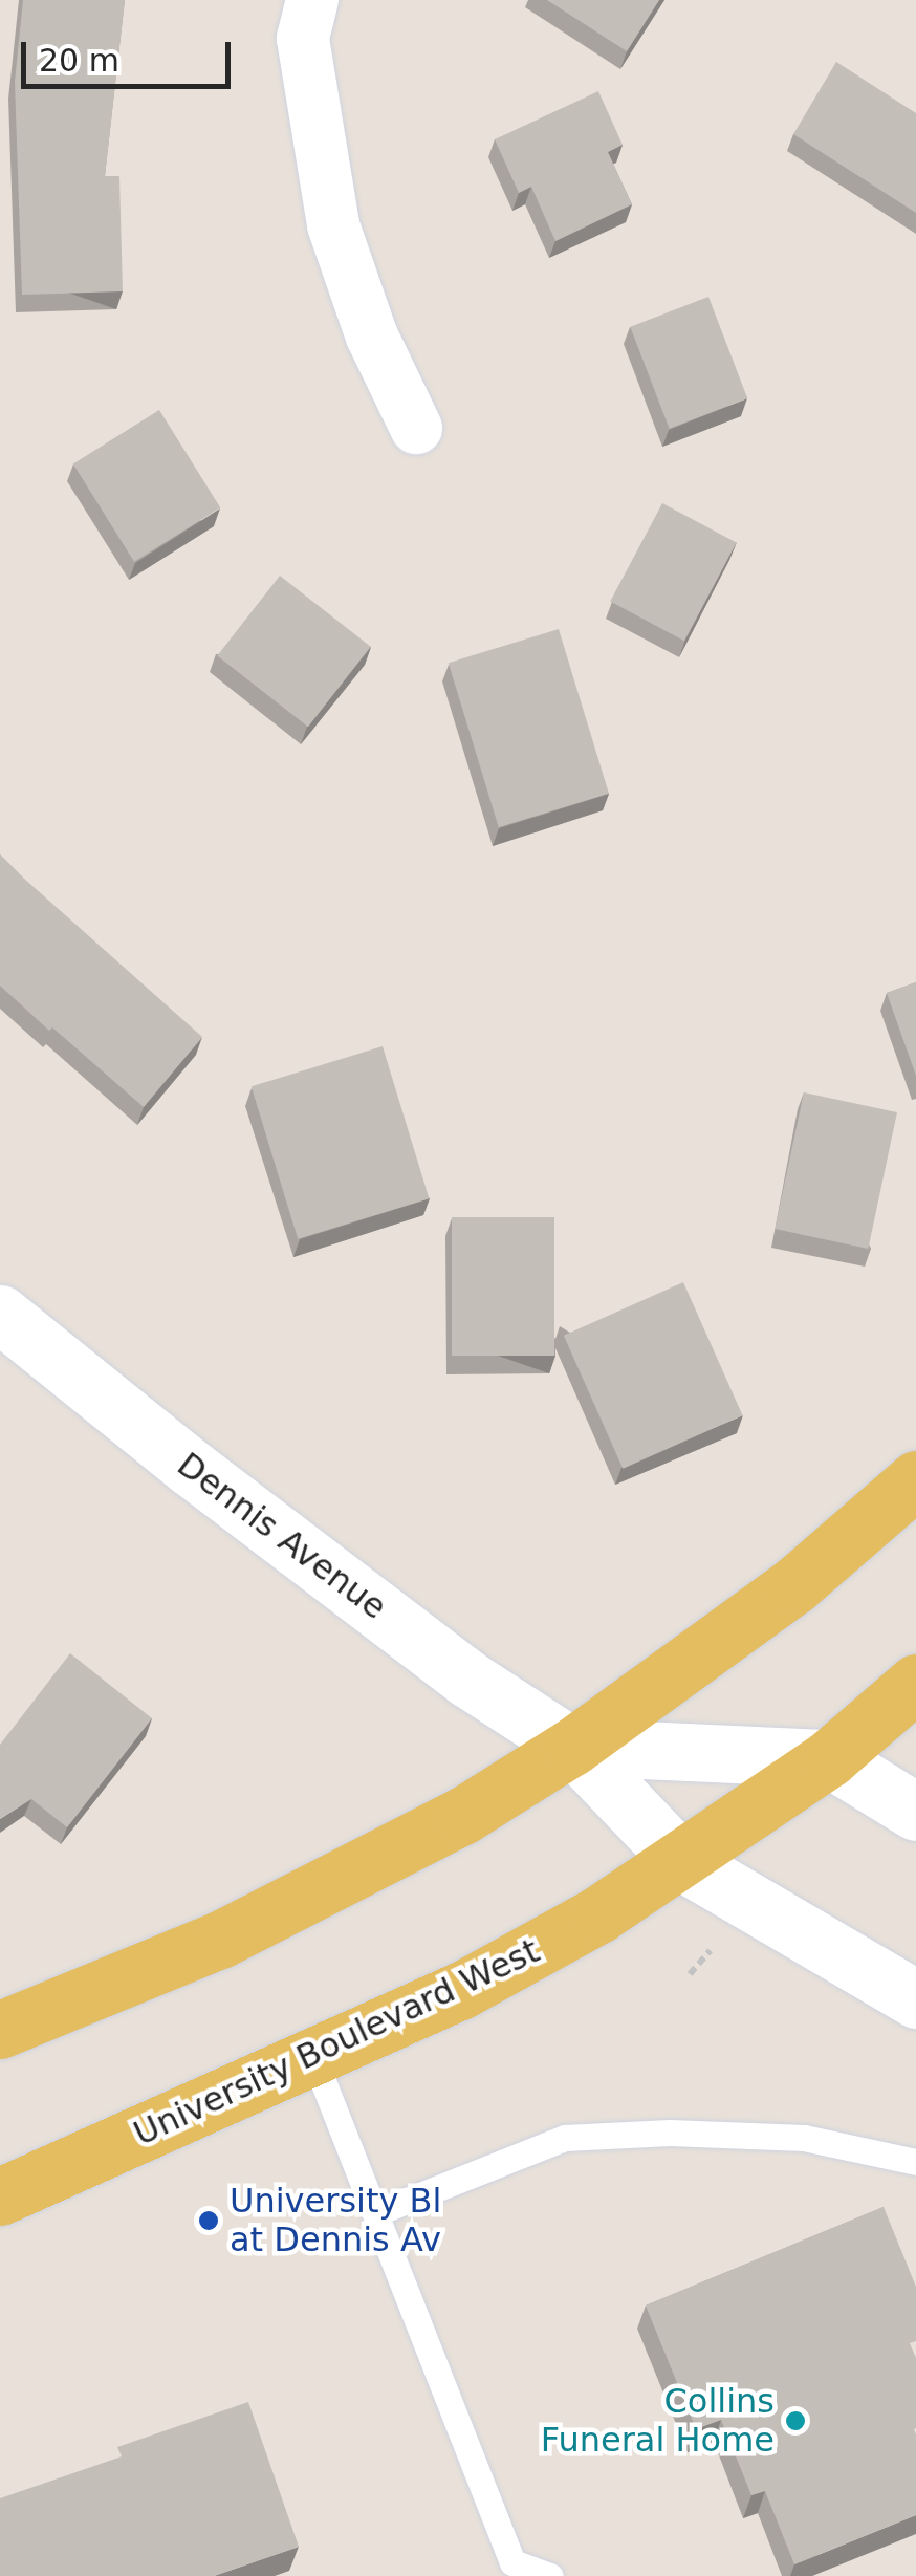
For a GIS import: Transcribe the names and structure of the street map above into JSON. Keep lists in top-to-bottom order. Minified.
{"streets":{"main road":["University Boulevard West"],"street":["Dennis Avenue"]},"crossings":[["Dennis Avenue","University Boulevard West"]],"places":["University Bl at Dennis Av","Collins Funeral Home"],"scale_bar":"20 m"}
